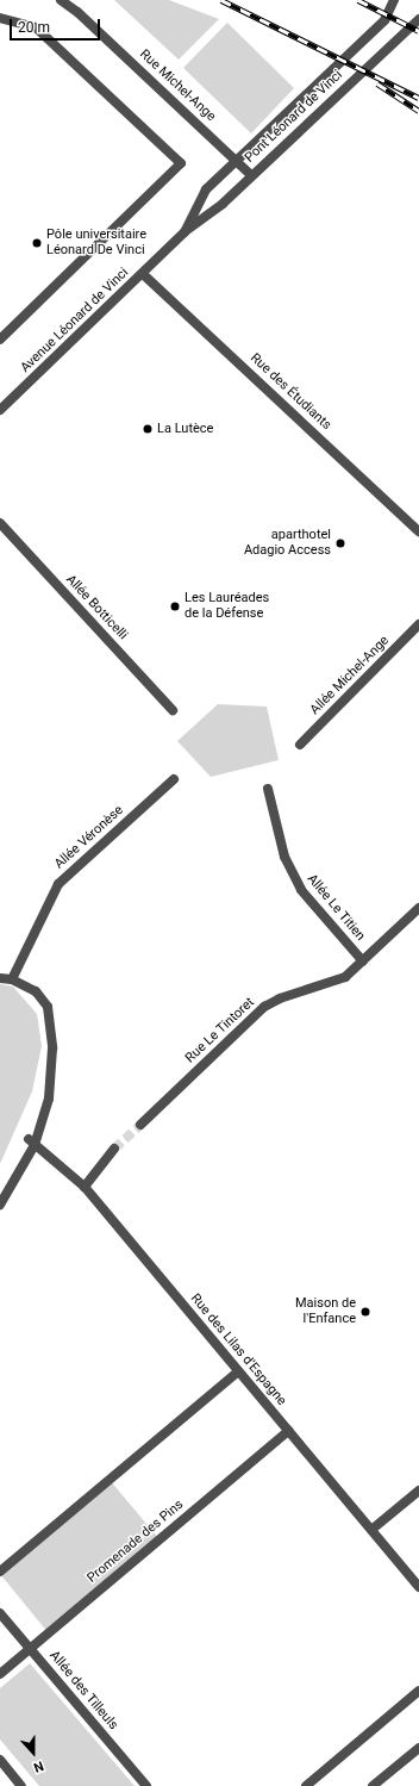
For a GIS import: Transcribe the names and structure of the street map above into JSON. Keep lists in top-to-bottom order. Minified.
{"streets":{"street":["Rue Michel-Ange","Pont Léonard de Vinci","Avenue Léonard de Vinci","Rue des Étudiants","Allée Botticelli","Allée Michel-Ange","Allée Véronèse","Allée Le Titien","Rue Le Tintoret","Rue des Lilas d'Espagne","Promenade des Pins","Allée des Tilleuls"]},"crossings":[["Rue Michel-Ange","Pont Léonard de Vinci"],["Rue Michel-Ange","Avenue Léonard de Vinci"],["Pont Léonard de Vinci","Avenue Léonard de Vinci"],["Avenue Léonard de Vinci","Rue des Étudiants"],["Allée Le Titien","Rue Le Tintoret"],["Rue des Lilas d'Espagne","Promenade des Pins"],["Promenade des Pins","Allée des Tilleuls"]],"places":["Pôle universitaire Léonard De Vinci","La Lutèce","aparthotel Adagio Access","Les Lauréades de la Défense","Maison de l'Enfance"],"scale_bar":"20 m","north":"bottom"}
